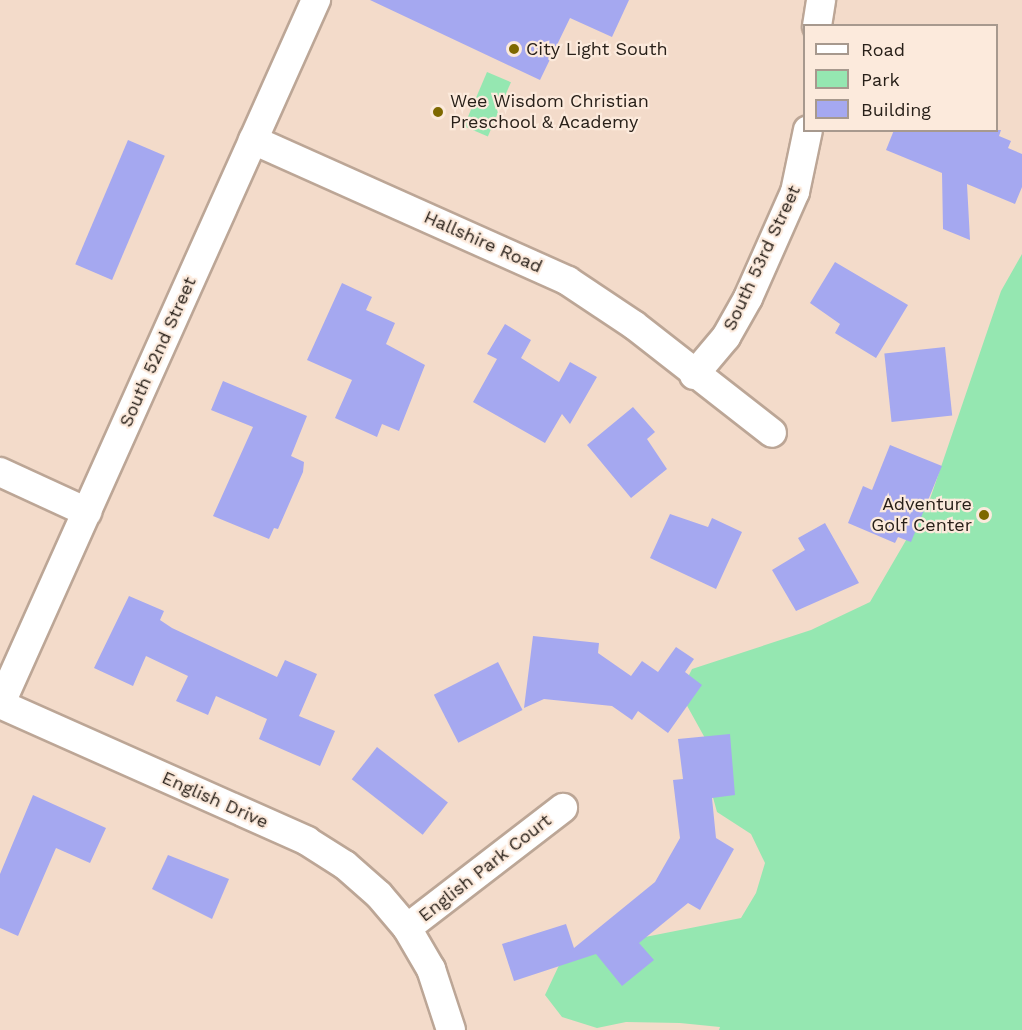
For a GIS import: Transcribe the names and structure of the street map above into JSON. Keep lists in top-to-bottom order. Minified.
{"streets":{"street":["Hallshire Road","South 53rd Street","South 52nd Street","English Drive","English Park Court"]},"crossings":[["Hallshire Road","South 53rd Street"],["Hallshire Road","South 52nd Street"],["South 52nd Street","English Drive"],["English Drive","English Park Court"]],"places":["City Light South","Wee Wisdom Christian Preschool & Academy","Adventure Golf Center"],"legend":["Road","Park","Building"]}
